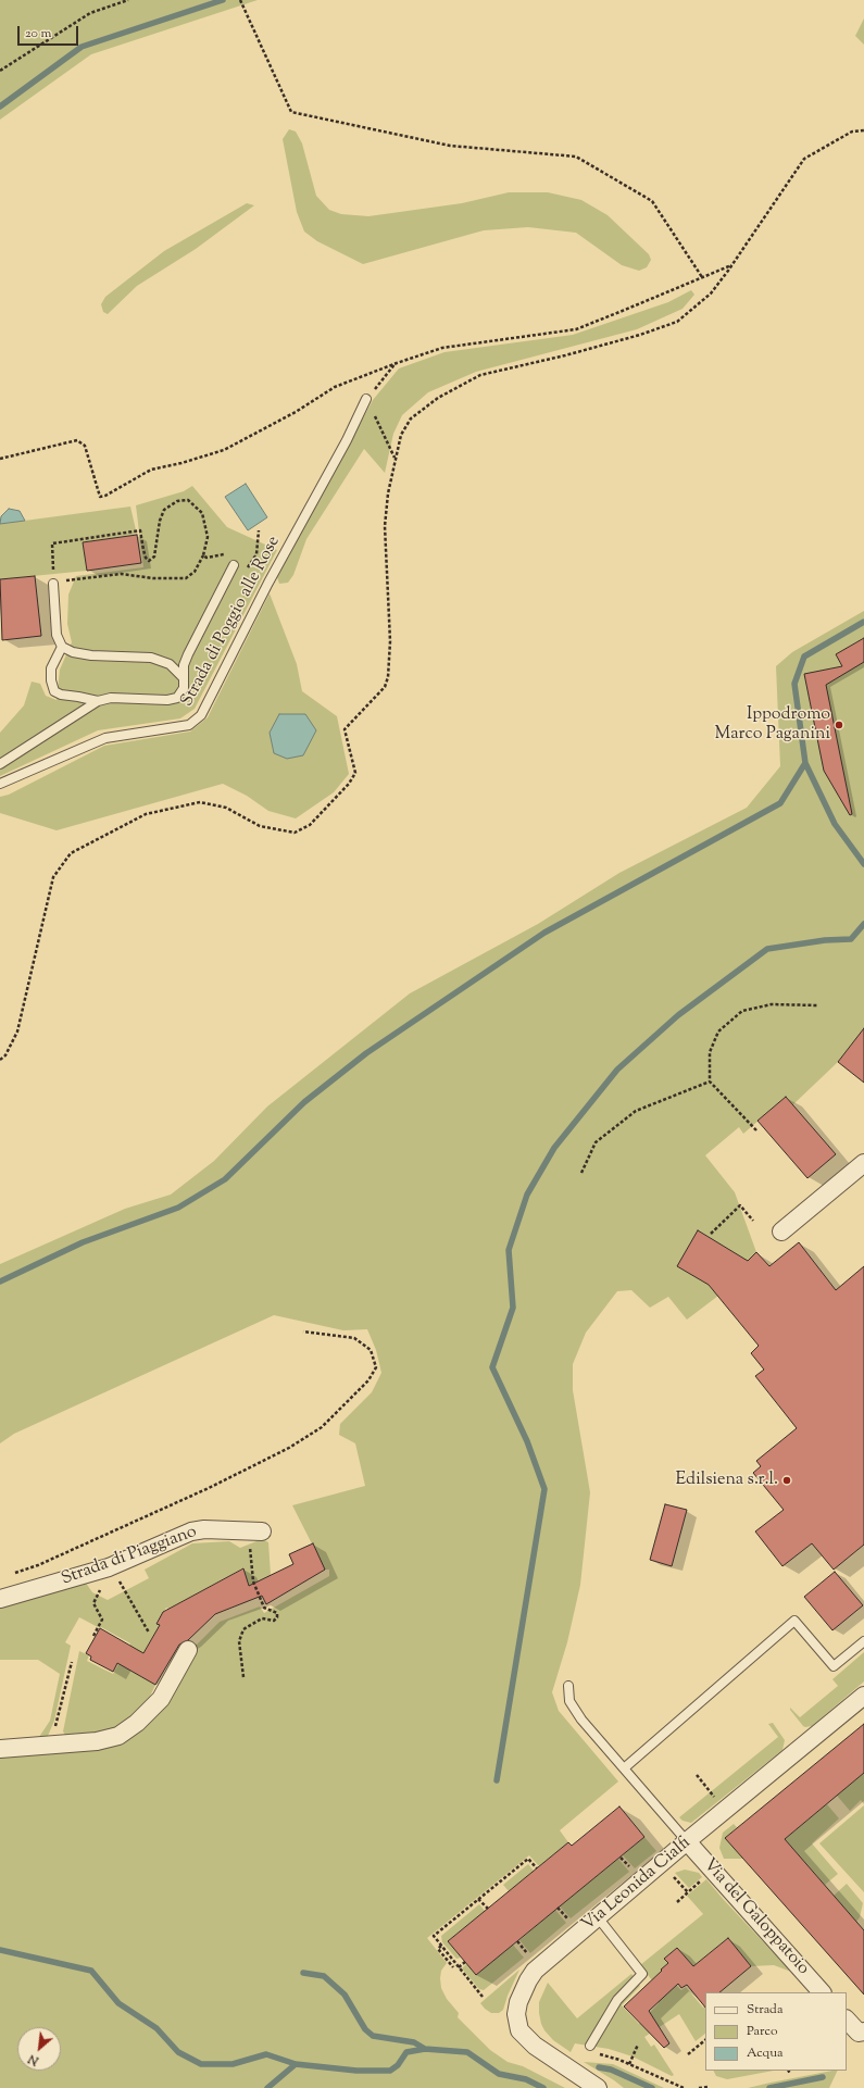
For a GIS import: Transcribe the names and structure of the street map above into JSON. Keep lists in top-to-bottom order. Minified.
{"streets":{"street":["Strada di Piaggiano","Via Leonida Cialfi","Via del Galoppatoio"],"lane":["Strada di Poggio alle Rose"]},"crossings":[["Via Leonida Cialfi","Via del Galoppatoio"]],"places":["Ippodromo Marco Paganini","Edilsiena s.r.l."],"legend":["Strada","Parco","Acqua"],"scale_bar":"20 m","north":"bottom left"}
